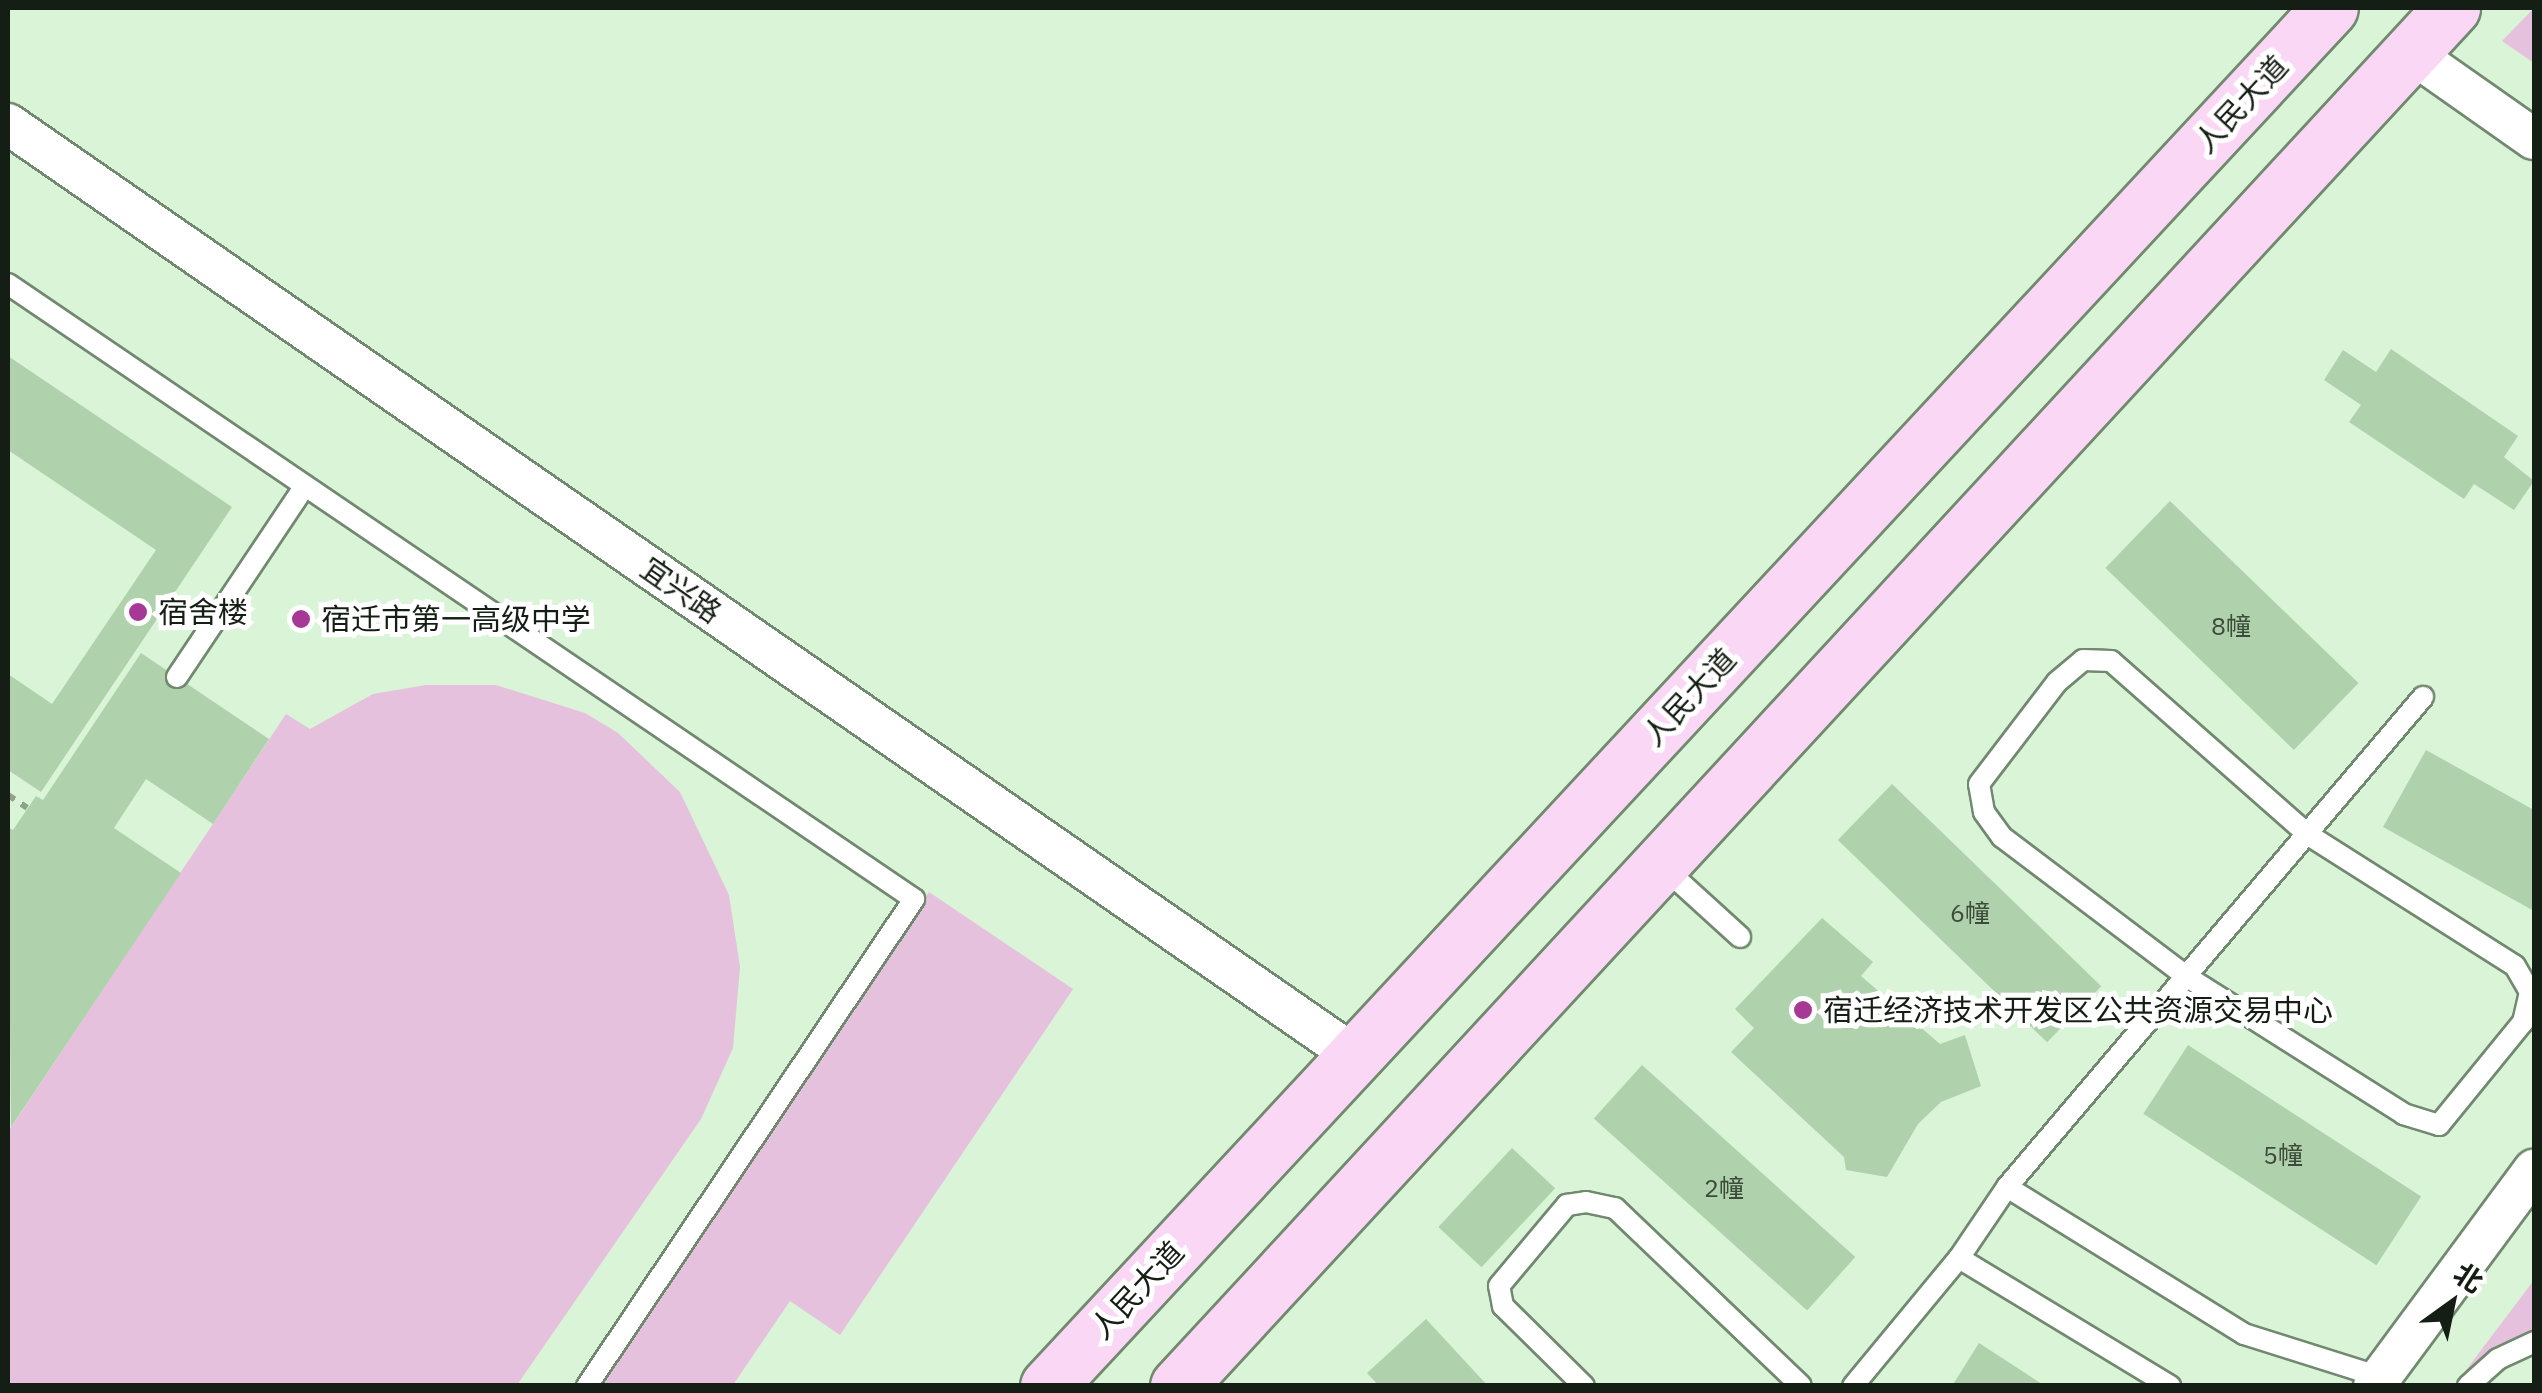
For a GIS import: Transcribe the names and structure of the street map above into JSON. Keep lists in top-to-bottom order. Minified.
{"streets":{"main road":["人民大道"],"street":["宜兴路"]},"crossings":[["人民大道","宜兴路"]],"places":["宿舍楼","宿迁市第一高级中学","宿迁经济技术开发区公共资源交易中心"],"house_numbers":["8幢","6幢","5幢","2幢"],"north":"top right"}
